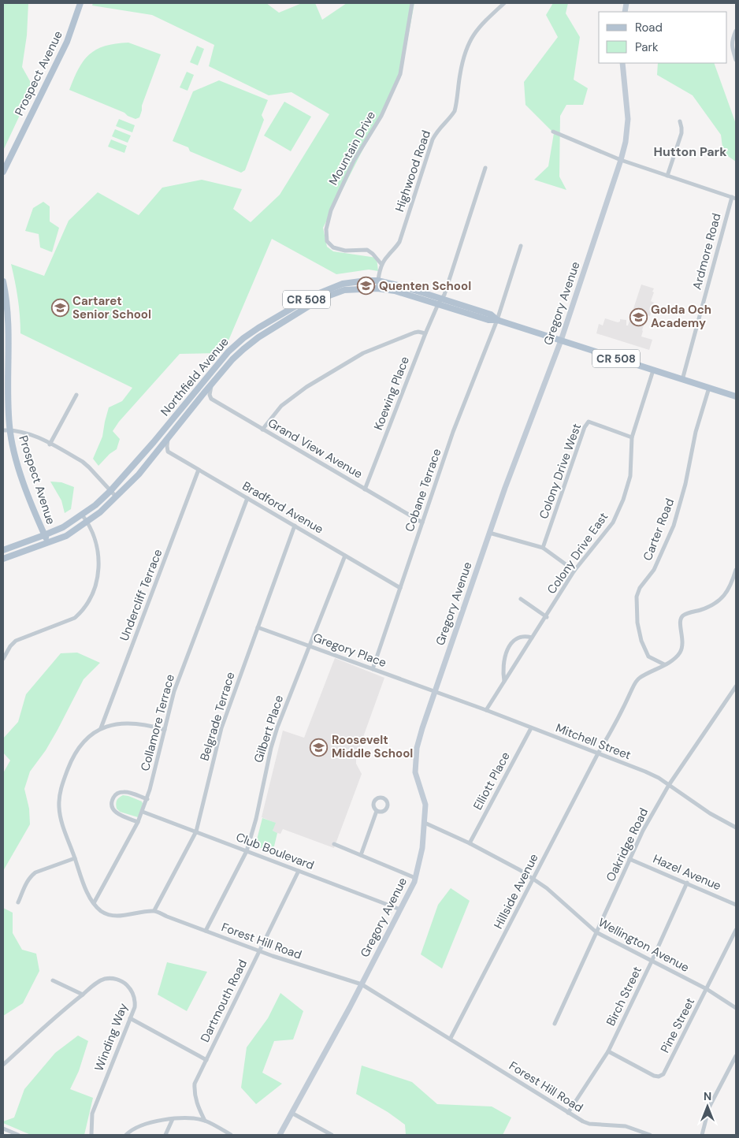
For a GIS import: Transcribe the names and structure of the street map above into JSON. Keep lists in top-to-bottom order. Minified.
{"streets":{"main road":["Prospect Avenue","CR 508","Gregory Avenue","Northfield Avenue"],"street":["Mountain Drive","Highwood Road","Ardmore Road","Koewing Place","Grand View Avenue","Colony Drive West","Cobane Terrace","Bradford Avenue","Carter Road","Colony Drive East","Undercliff Terrace","Gregory Place","Belgrade Terrace","Collamore Terrace","Gilbert Place","Mitchell Street","Elliott Place","Oakridge Road","Club Boulevard","Hazel Avenue","Hillside Avenue","Forest Hill Road","Wellington Avenue","Birch Street","Dartmouth Road","Pine Street","Winding Way"]},"crossings":[["Prospect Avenue","Northfield Avenue"],["Mountain Drive","Highwood Road"],["Highwood Road","Northfield Avenue"],["Ardmore Road","Northfield Avenue"],["Gregory Avenue","Northfield Avenue"],["Gregory Avenue","Gregory Place"],["Gregory Avenue","Mitchell Street"],["Gregory Avenue","Club Boulevard"],["Gregory Avenue","Forest Hill Road"],["Gregory Avenue","Wellington Avenue"],["Northfield Avenue","Koewing Place"],["Northfield Avenue","Grand View Avenue"],["Northfield Avenue","Cobane Terrace"],["Northfield Avenue","Bradford Avenue"],["Northfield Avenue","Carter Road"],["Northfield Avenue","Colony Drive East"],["Koewing Place","Grand View Avenue"],["Grand View Avenue","Cobane Terrace"],["Colony Drive West","Colony Drive East"],["Cobane Terrace","Bradford Avenue"],["Cobane Terrace","Gregory Place"],["Bradford Avenue","Undercliff Terrace"],["Bradford Avenue","Belgrade Terrace"],["Bradford Avenue","Collamore Terrace"],["Bradford Avenue","Gilbert Place"],["Carter Road","Hillside Avenue"],["Colony Drive East","Mitchell Street"],["Gregory Place","Belgrade Terrace"],["Gregory Place","Gilbert Place"],["Gregory Place","Mitchell Street"],["Belgrade Terrace","Club Boulevard"],["Belgrade Terrace","Forest Hill Road"],["Collamore Terrace","Club Boulevard"],["Gilbert Place","Club Boulevard"],["Gilbert Place","Forest Hill Road"],["Mitchell Street","Elliott Place"],["Mitchell Street","Oakridge Road"],["Mitchell Street","Hillside Avenue"],["Elliott Place","Wellington Avenue"],["Oakridge Road","Hazel Avenue"],["Oakridge Road","Wellington Avenue"],["Club Boulevard","Dartmouth Road"],["Hazel Avenue","Birch Street"],["Hillside Avenue","Forest Hill Road"],["Hillside Avenue","Wellington Avenue"],["Forest Hill Road","Birch Street"],["Forest Hill Road","Dartmouth Road"],["Wellington Avenue","Birch Street"],["Wellington Avenue","Pine Street"],["Birch Street","Pine Street"]],"districts":["Hutton Park"],"places":{"school or university":["Quenten School","Cartaret Senior School","Golda Och Academy","Roosevelt Middle School"]},"legend":["Road","Park"],"north":"top"}
